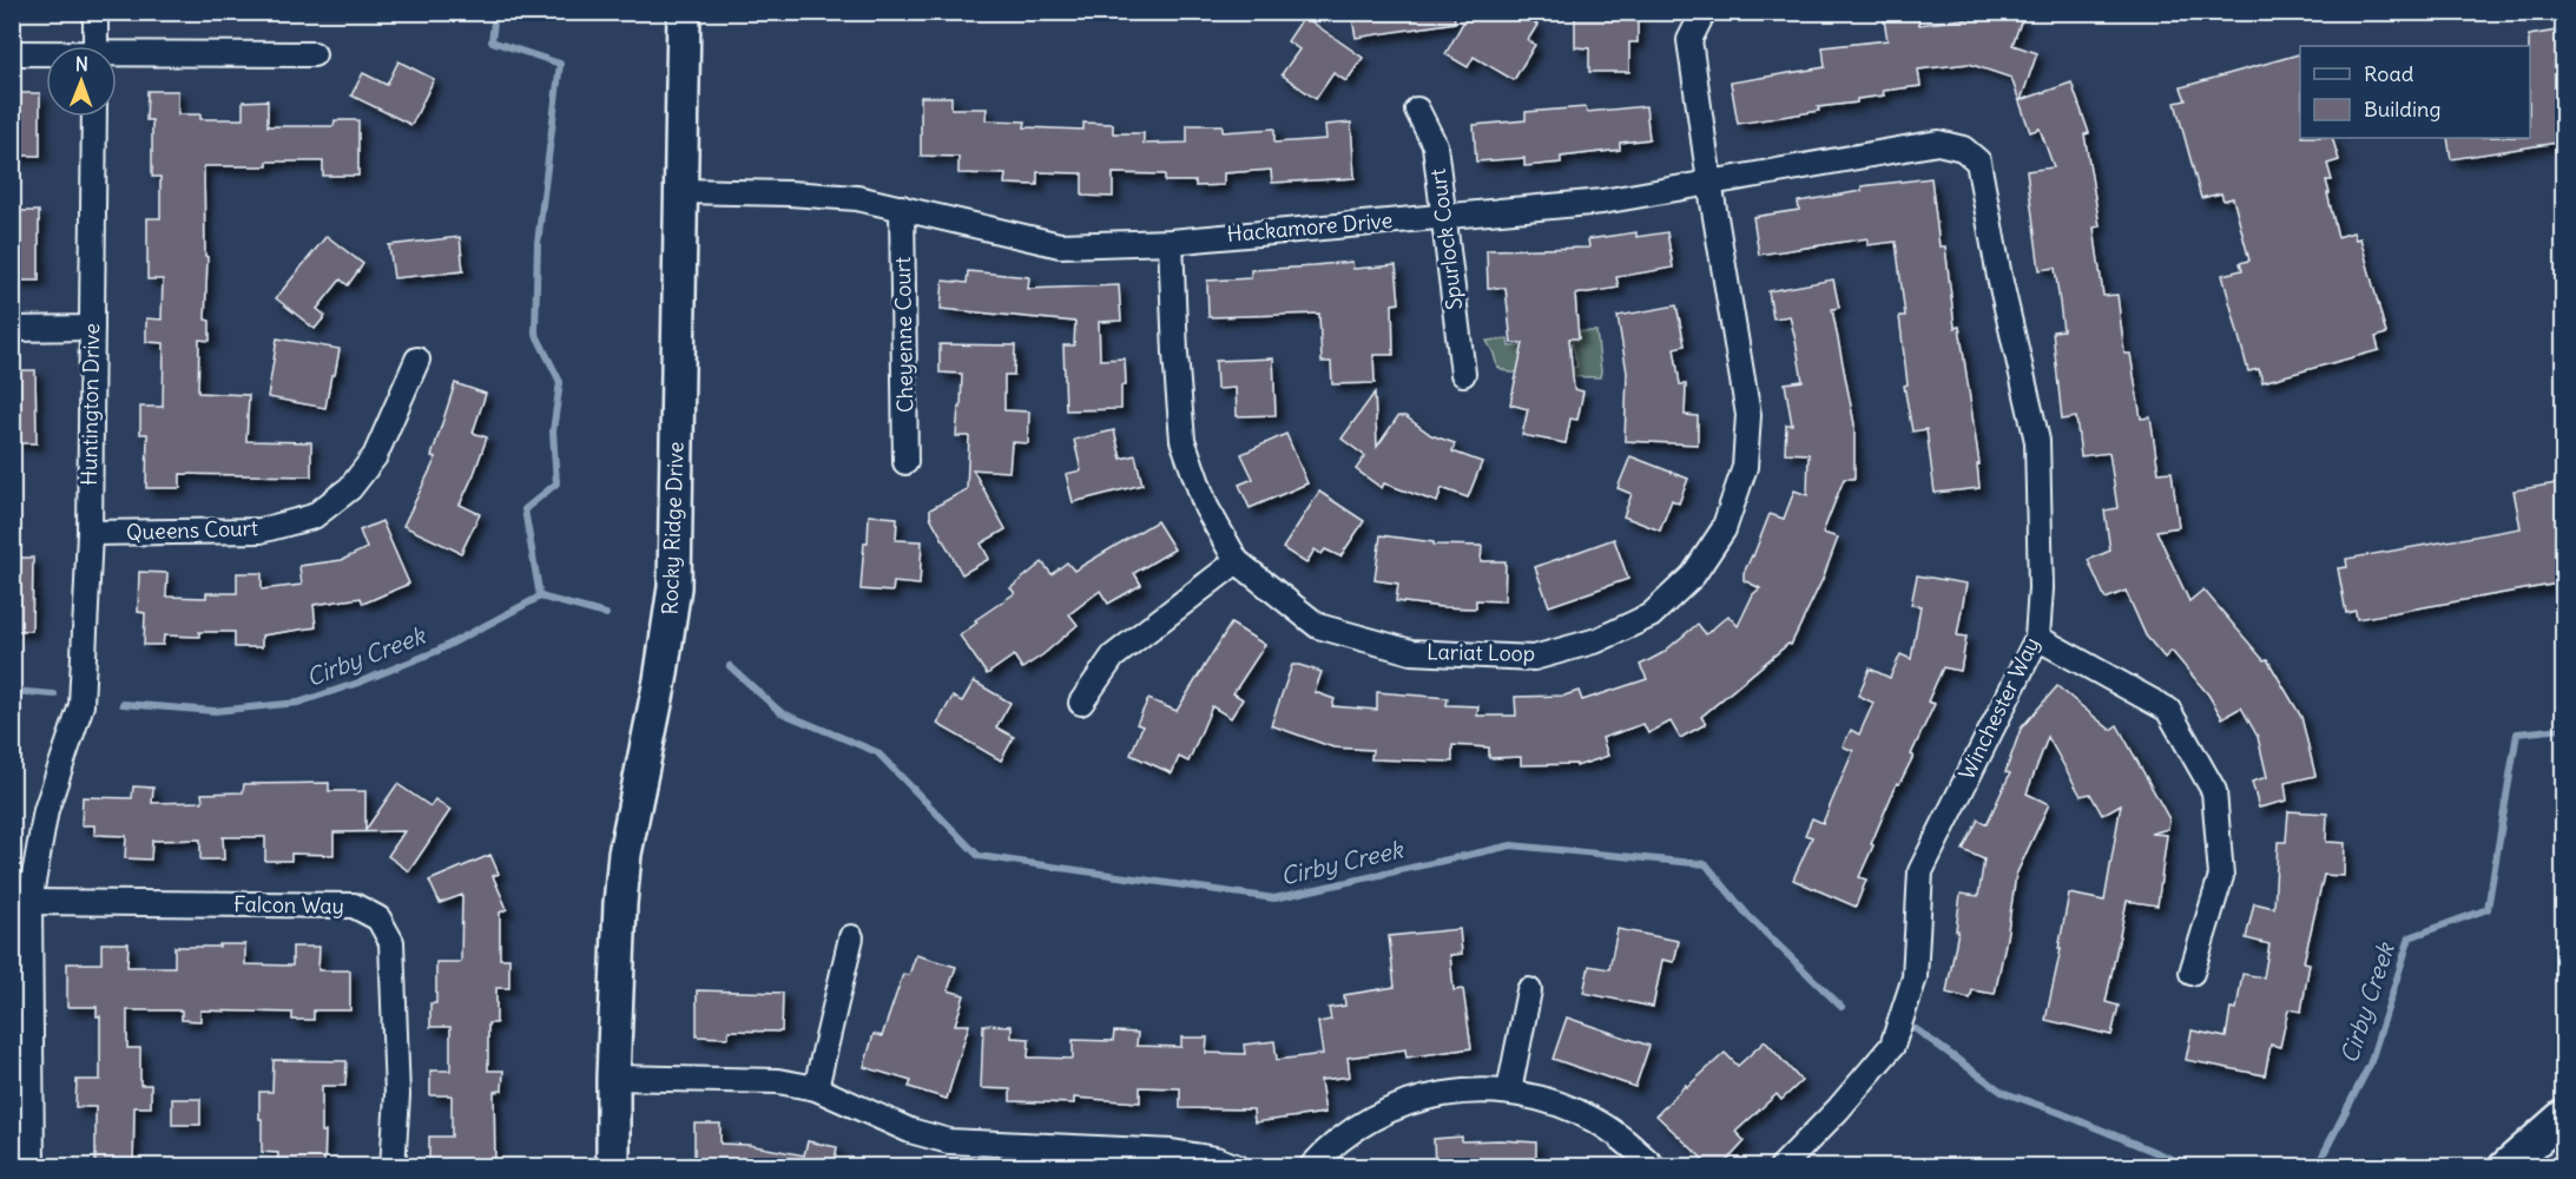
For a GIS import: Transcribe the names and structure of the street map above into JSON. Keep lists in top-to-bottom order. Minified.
{"streets":{"main road":["Rocky Ridge Drive"],"street":["Hackamore Drive","Spurlock Court","Cheyenne Court","Huntington Drive","Queens Court","Lariat Loop","Winchester Way","Falcon Way"]},"crossings":[["Hackamore Drive","Spurlock Court"],["Hackamore Drive","Cheyenne Court"],["Hackamore Drive","Rocky Ridge Drive"],["Hackamore Drive","Lariat Loop"],["Hackamore Drive","Winchester Way"],["Huntington Drive","Queens Court"],["Huntington Drive","Falcon Way"]],"water":["Cirby Creek"],"legend":["Road","Building"],"north":"top"}
